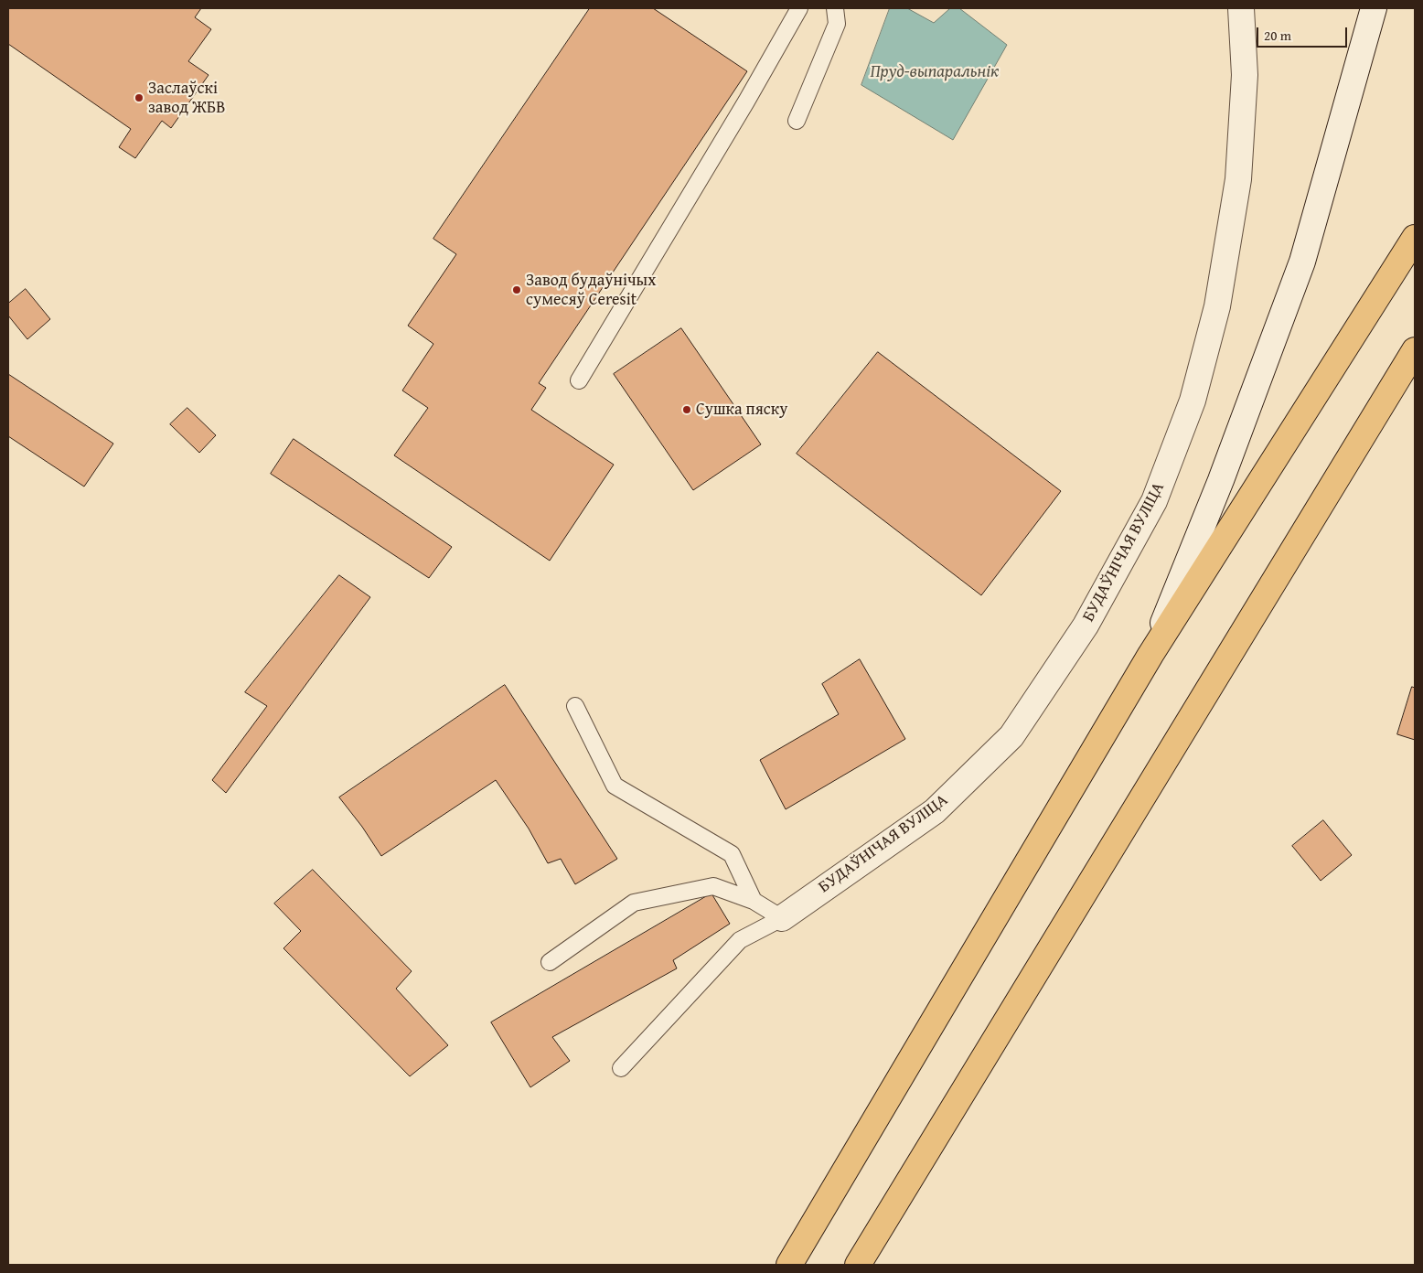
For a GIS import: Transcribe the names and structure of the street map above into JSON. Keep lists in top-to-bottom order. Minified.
{"streets":{"street":["БУДАЎНІЧАЯ ВУЛІЦА"]},"water":["Пруд-выпаральнік"],"places":["Заслаўскі завод ЖБВ","Завод будаўнічых сумесяў Ceresit","Сушка пяску"],"scale_bar":"20 m"}
